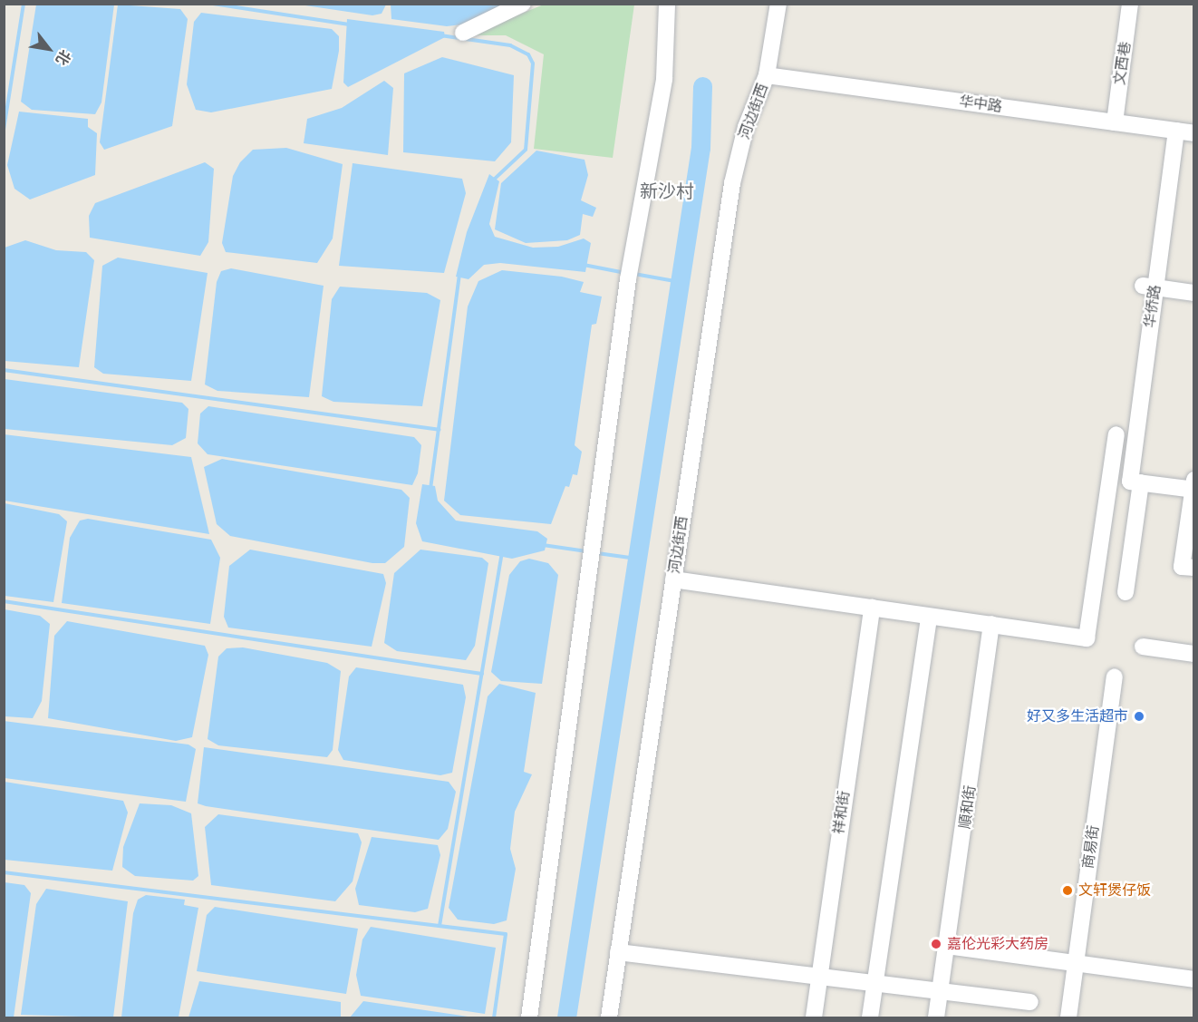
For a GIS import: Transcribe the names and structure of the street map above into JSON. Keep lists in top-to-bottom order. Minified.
{"streets":{"street":["文西巷","华中路","河边街西","华侨路","順和街","祥和街","商易街"]},"crossings":[["文西巷","华中路"],["华中路","河边街西"],["华中路","华侨路"]],"districts":["新沙村"],"places":["好又多生活超市","文轩煲仔饭","嘉伦光彩大药房"],"north":"bottom right"}
